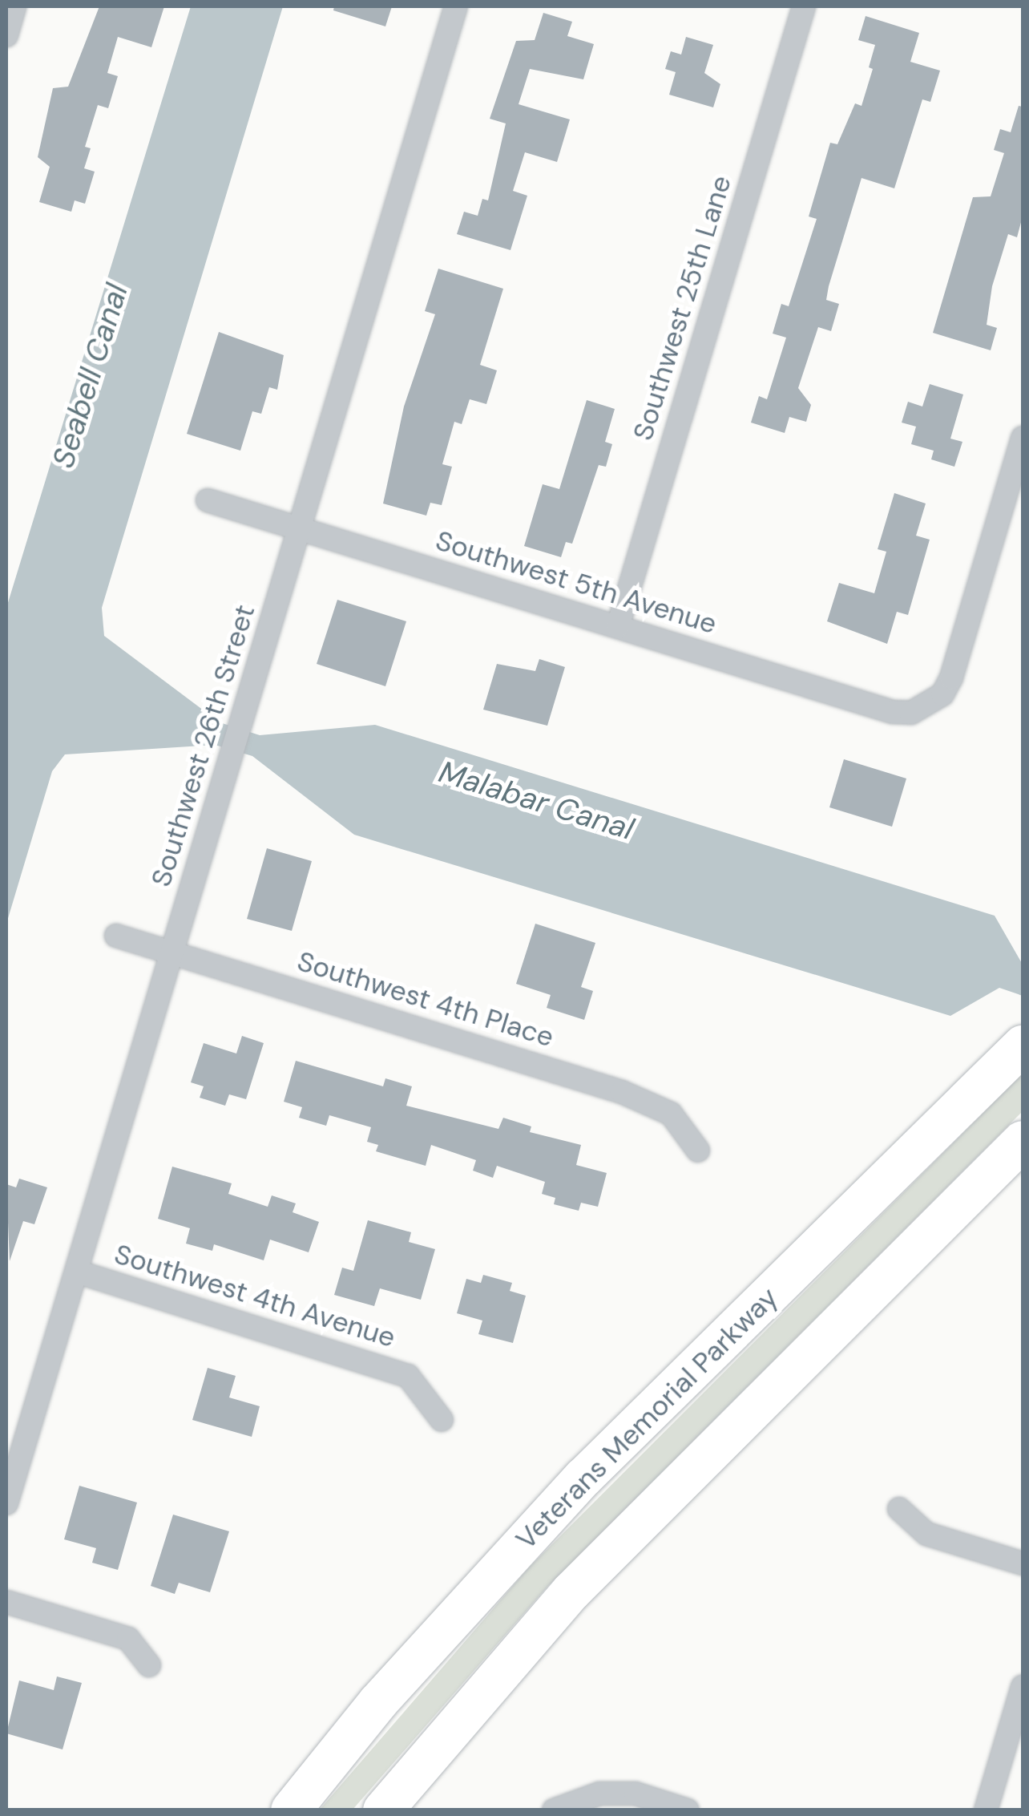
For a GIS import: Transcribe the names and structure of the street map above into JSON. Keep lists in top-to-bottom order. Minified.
{"streets":{"highway":["Veterans Memorial Parkway"],"street":["Southwest 25th Lane","Southwest 5th Avenue","Southwest 26th Street","Southwest 4th Place","Southwest 4th Avenue"]},"crossings":[["Southwest 25th Lane","Southwest 5th Avenue"],["Southwest 5th Avenue","Southwest 26th Street"],["Southwest 26th Street","Southwest 4th Place"],["Southwest 26th Street","Southwest 4th Avenue"]],"water":["Seabell Canal","Malabar Canal"]}
